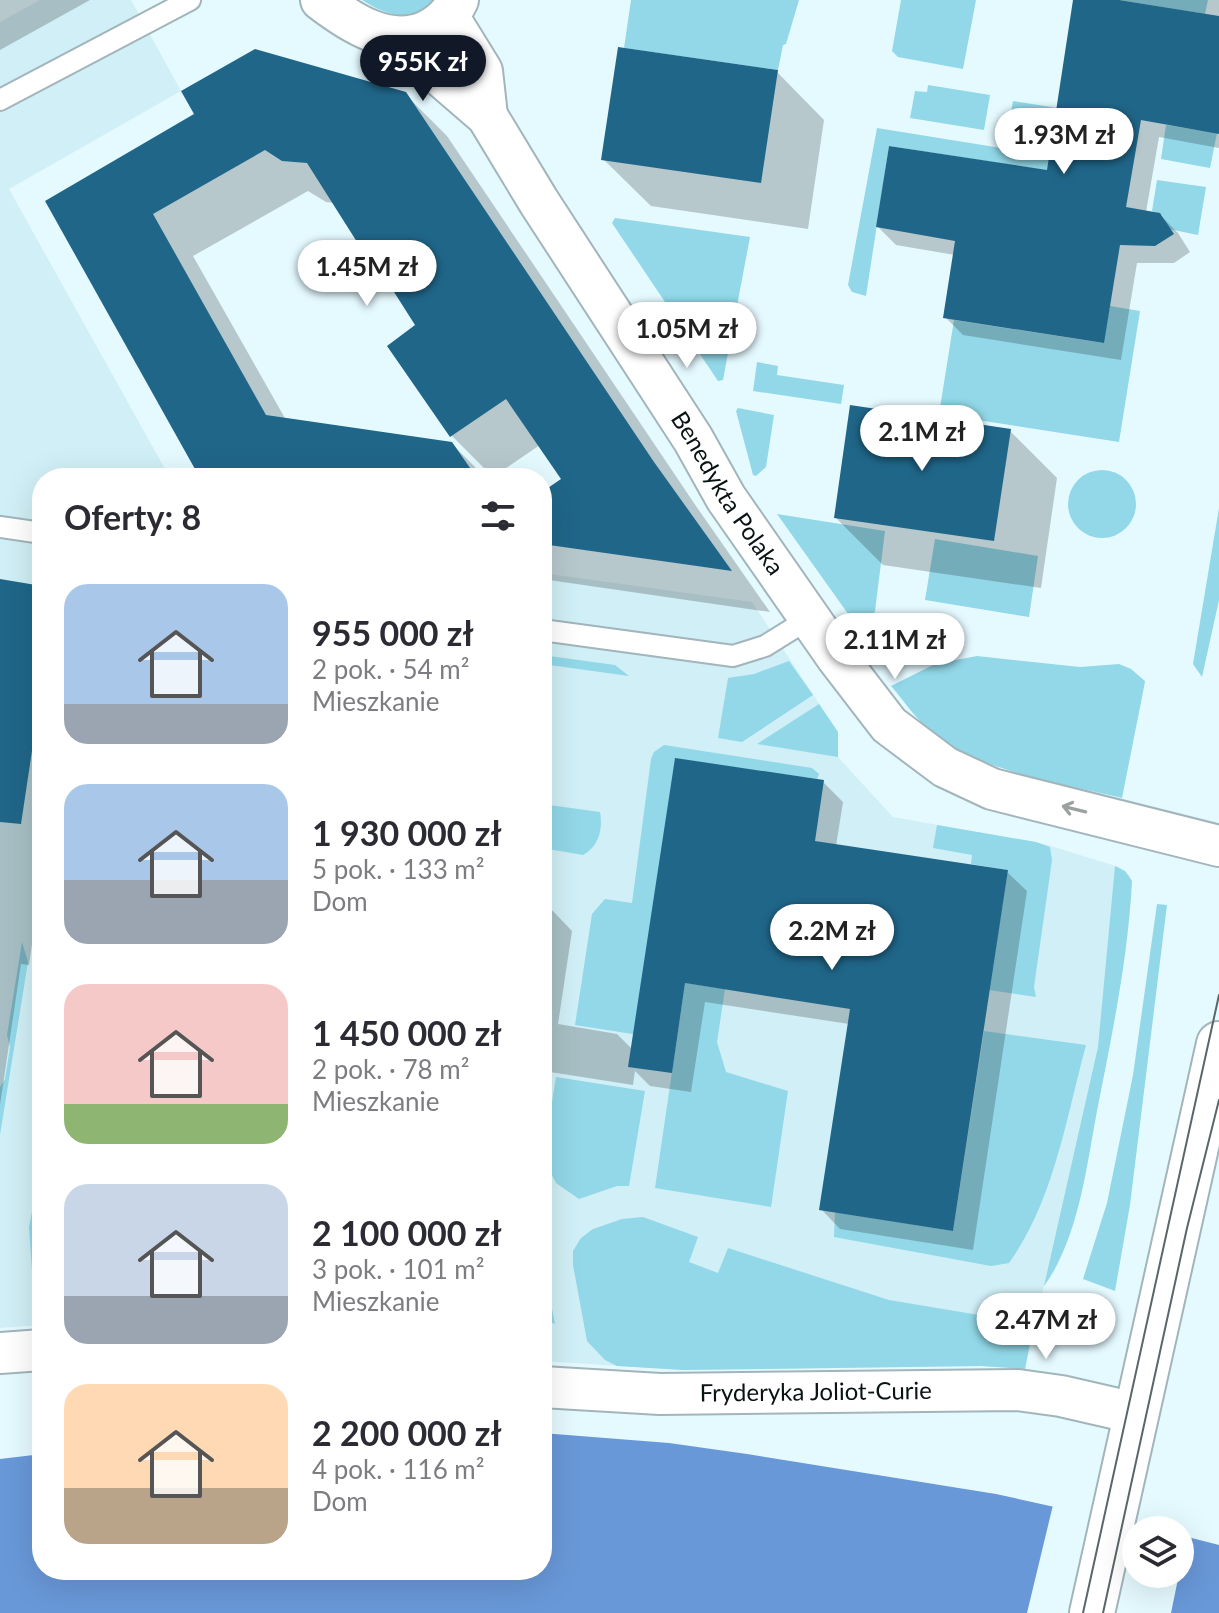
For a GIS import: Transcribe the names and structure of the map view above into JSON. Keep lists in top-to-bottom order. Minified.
{"streets":{"street":["Benedykta Polaka","Fryderyka Joliot-Curie"]},"one_way":["Benedykta Polaka"],"page":{"price":["955K zł","1.93M zł","1.45M zł","1.05M zł","2.1M zł","2.11M zł","2.2M zł","2.47M zł"],"heading":"Oferty: 8","list":[{"name":"955 000 zł","note":"2 pok. · 54 m² · Mieszkanie"},{"name":"1 930 000 zł","note":"5 pok. · 133 m² · Dom"},{"name":"1 450 000 zł","note":"2 pok. · 78 m² · Mieszkanie"},{"name":"2 100 000 zł","note":"3 pok. · 101 m² · Mieszkanie"},{"name":"2 200 000 zł","note":"4 pok. · 116 m² · Dom"}]}}
